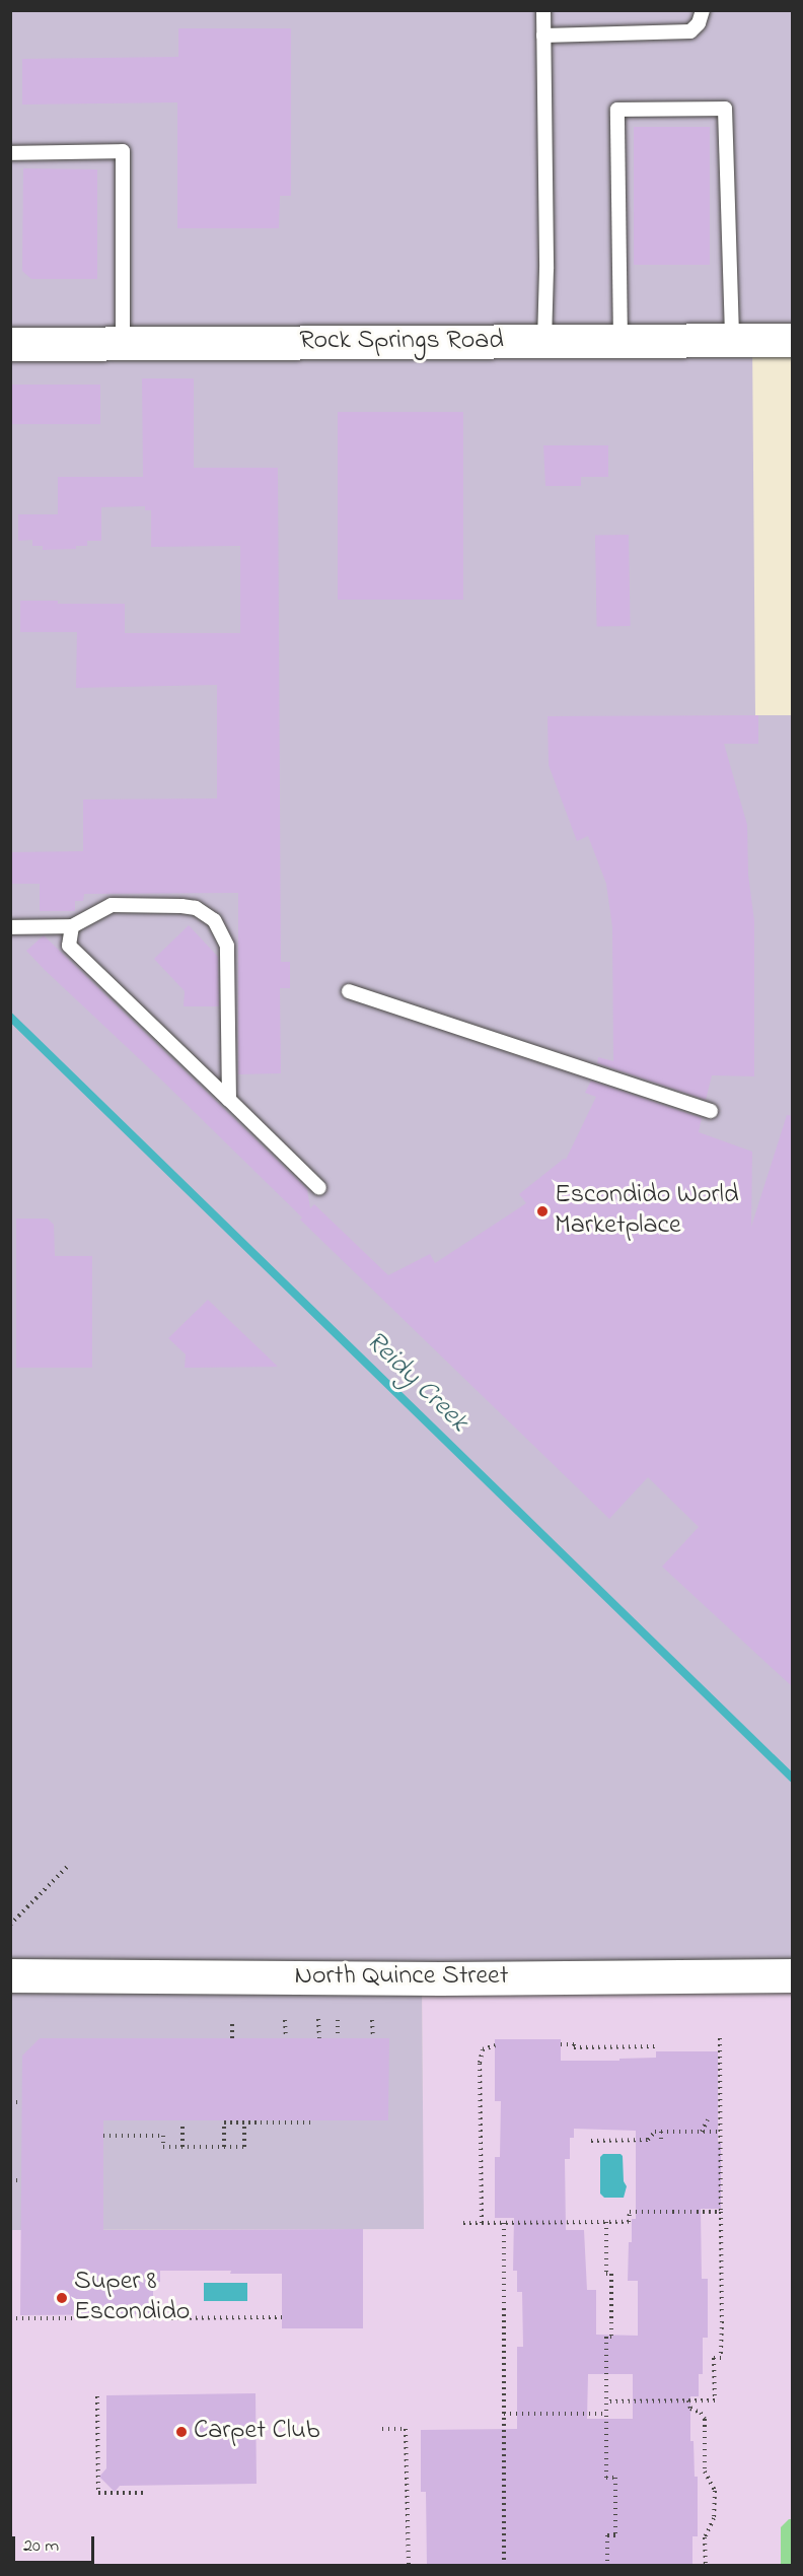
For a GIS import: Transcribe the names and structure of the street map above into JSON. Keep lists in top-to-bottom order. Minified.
{"streets":{"street":["Rock Springs Road","North Quince Street"]},"water":["Reidy Creek"],"places":["Escondido World Marketplace","Super 8 Escondido","Carpet Club"],"scale_bar":"20 m"}
